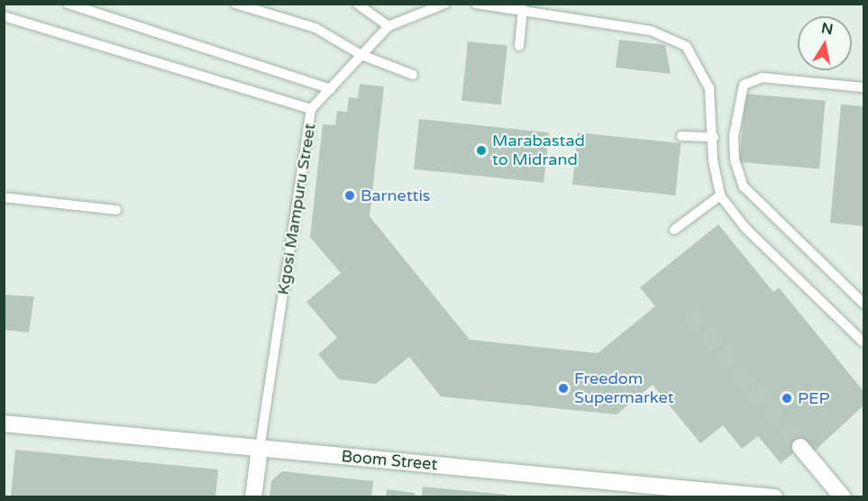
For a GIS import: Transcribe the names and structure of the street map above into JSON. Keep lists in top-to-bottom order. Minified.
{"streets":{"main road":["Kgosi Mampuru Street","Boom Street"]},"crossings":[["Kgosi Mampuru Street","Boom Street"]],"places":["Marabastad to Midrand","Barnettis","Freedom Supermarket","PEP"],"north":"top"}
